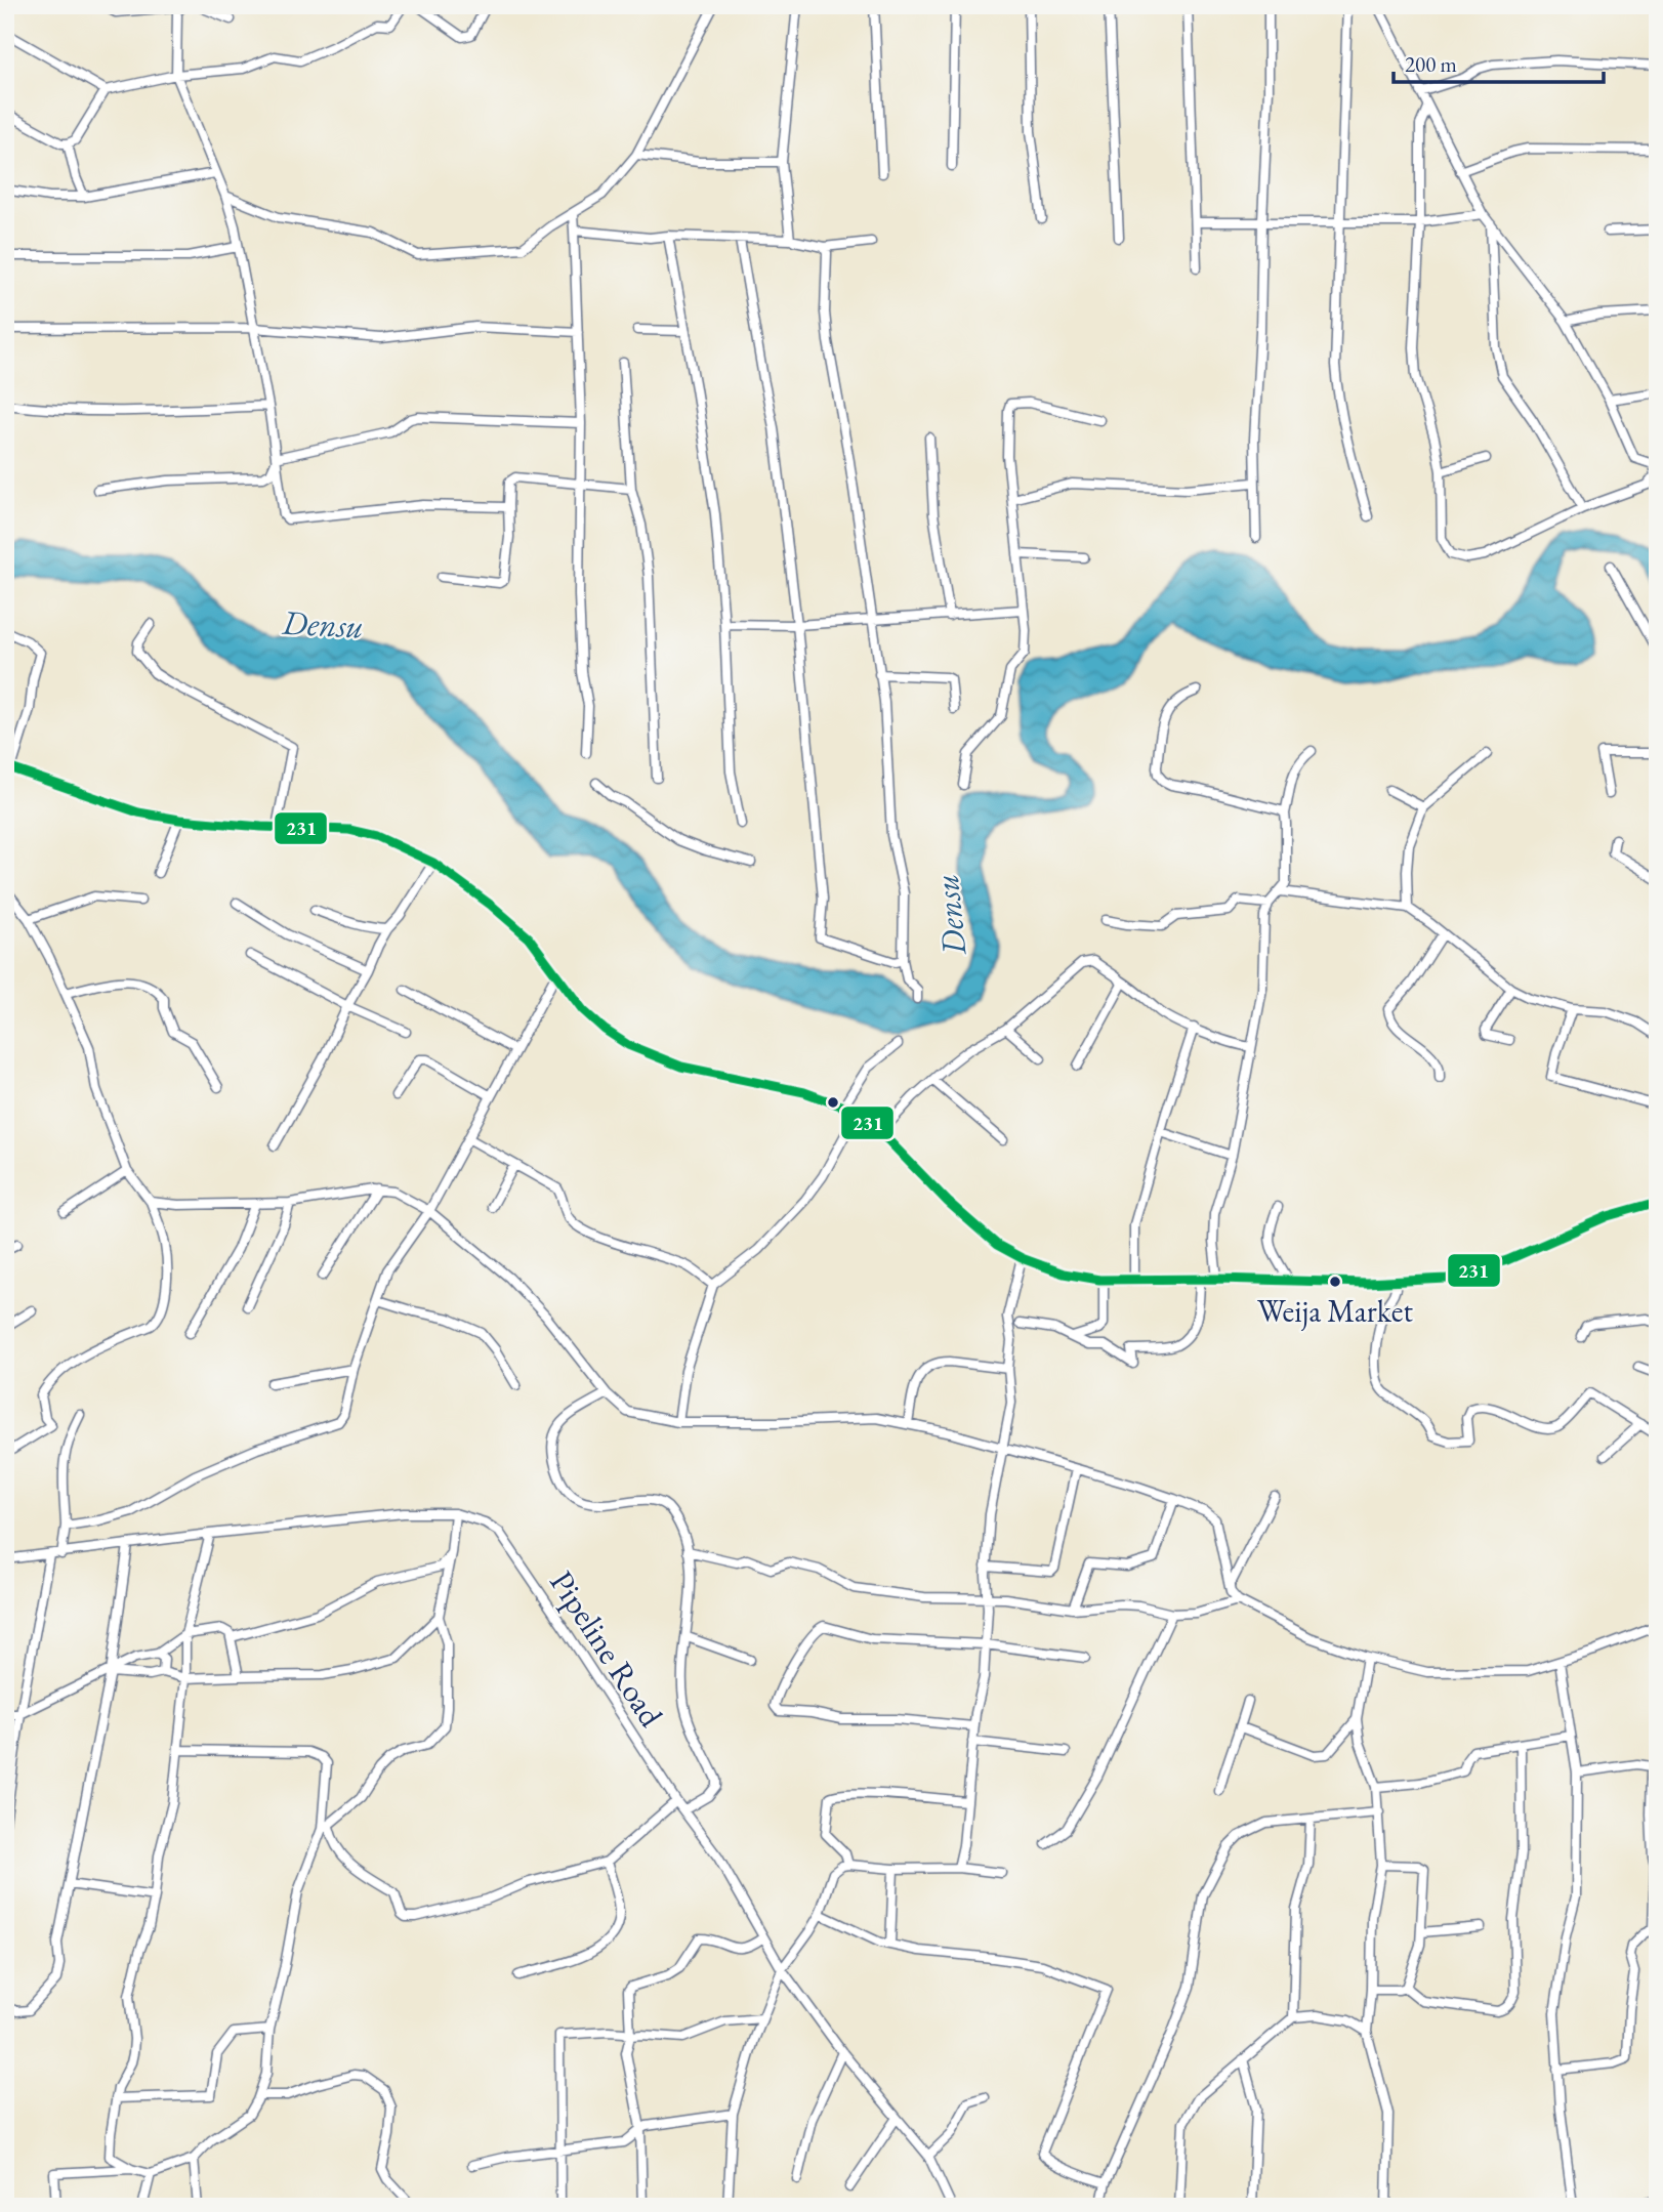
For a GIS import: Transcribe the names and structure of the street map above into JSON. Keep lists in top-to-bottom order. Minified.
{"streets":{"street":["Pipeline Road"]},"water":["Densu"],"places":["Weija Market"],"lines":["transit line 231"],"scale_bar":"200 m"}
